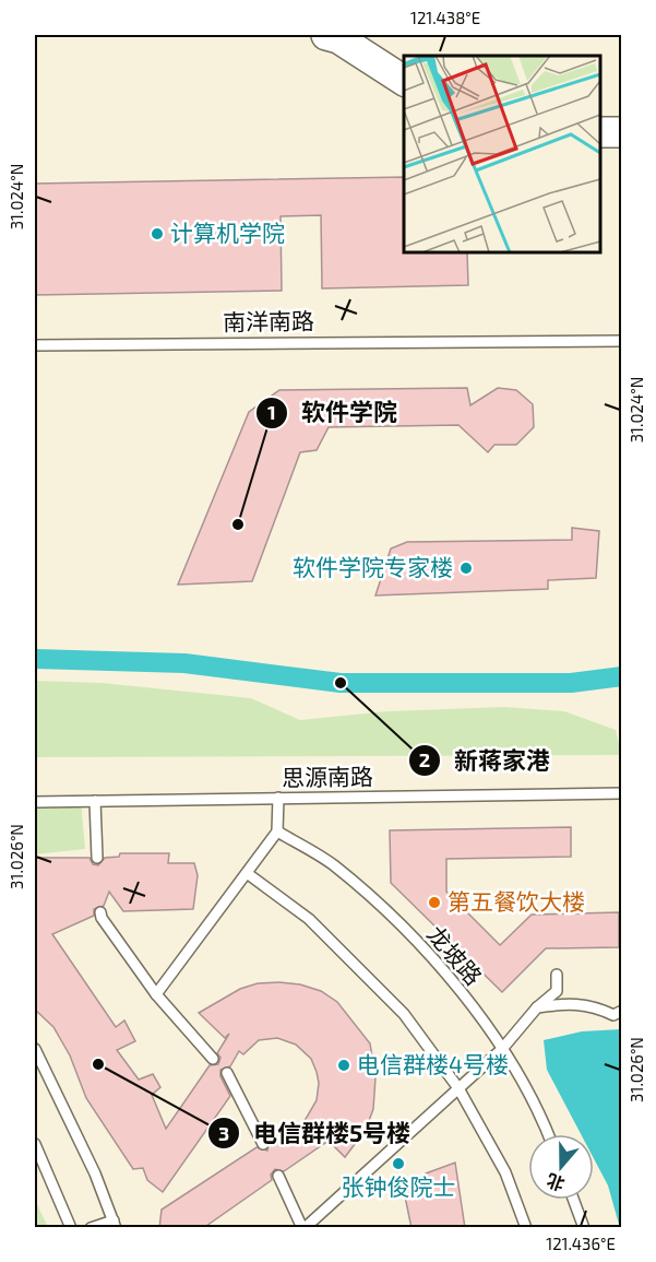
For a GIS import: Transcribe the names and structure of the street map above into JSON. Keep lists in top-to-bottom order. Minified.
{"streets":{"lane":["南洋南路","思源南路","龙坡路"]},"places":["计算机学院","软件学院","软件学院专家楼","新蒋家港","第五餐饮大楼","电信群楼5号楼","电信群楼4号楼","张钟俊院士"],"north":"bottom","coordinates":["121.438°E","31.024°N","31.026°N","121.436°E"]}
